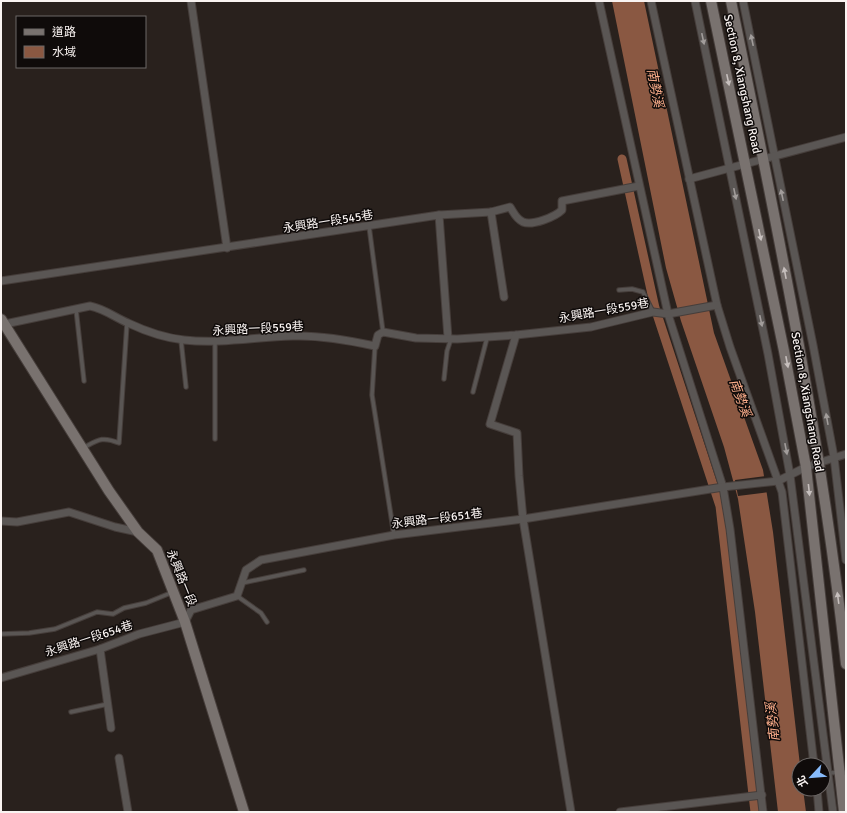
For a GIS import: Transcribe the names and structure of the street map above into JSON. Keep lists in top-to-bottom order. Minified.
{"streets":{"main road":["Section 8, Xiangshang Road","永興路一段"],"street":["永興路一段545巷","永興路一段559巷","永興路一段651巷","永興路一段654巷"]},"crossings":[["永興路一段559巷","永興路一段"],["永興路一段","永興路一段654巷"]],"water":["南勢溪"],"legend":["道路","水域"],"north":"bottom left"}
